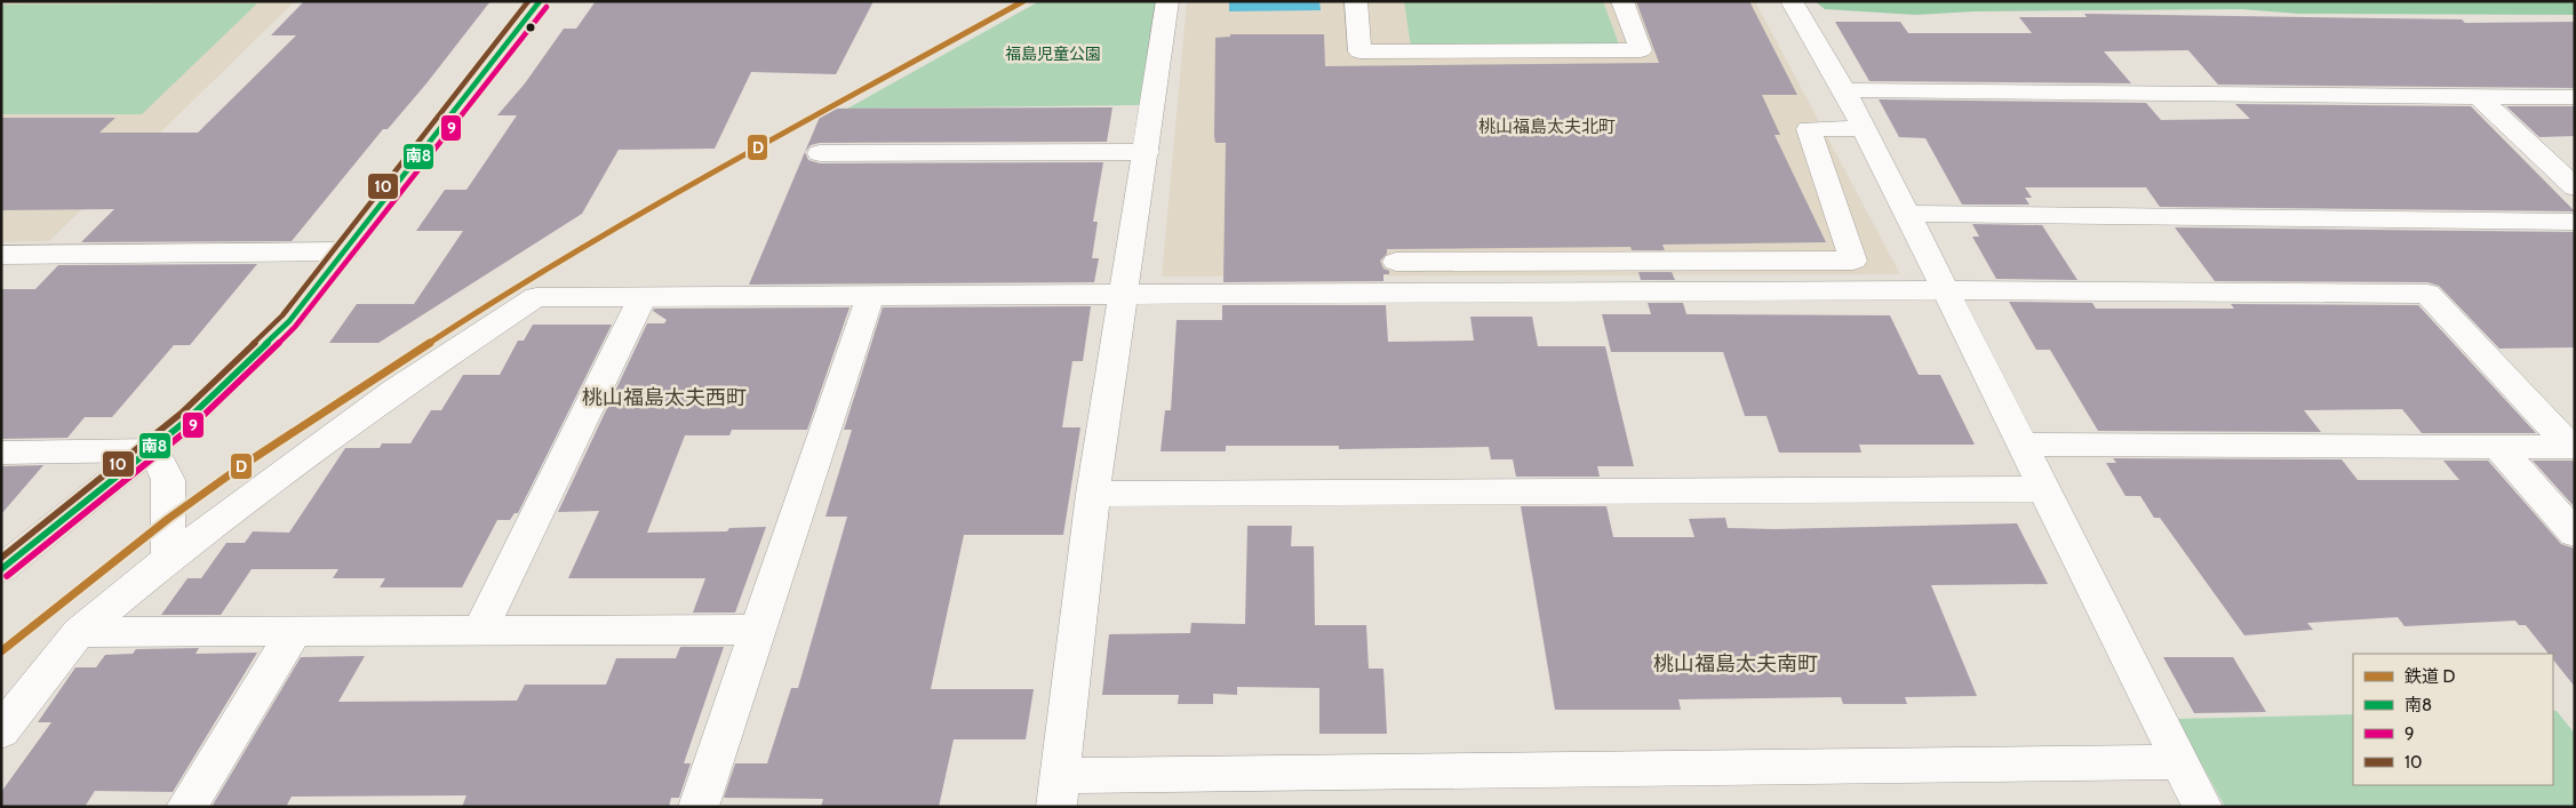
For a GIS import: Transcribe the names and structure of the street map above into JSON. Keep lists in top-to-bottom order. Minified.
{"districts":["桃山福島太夫北町","桃山福島太夫西町","桃山福島太夫南町"],"parks":["福島児童公園"],"lines":["rail line D","transit line 南8","transit line 10","transit line 9"],"legend":["鉄道 D","南8","9","10"]}
